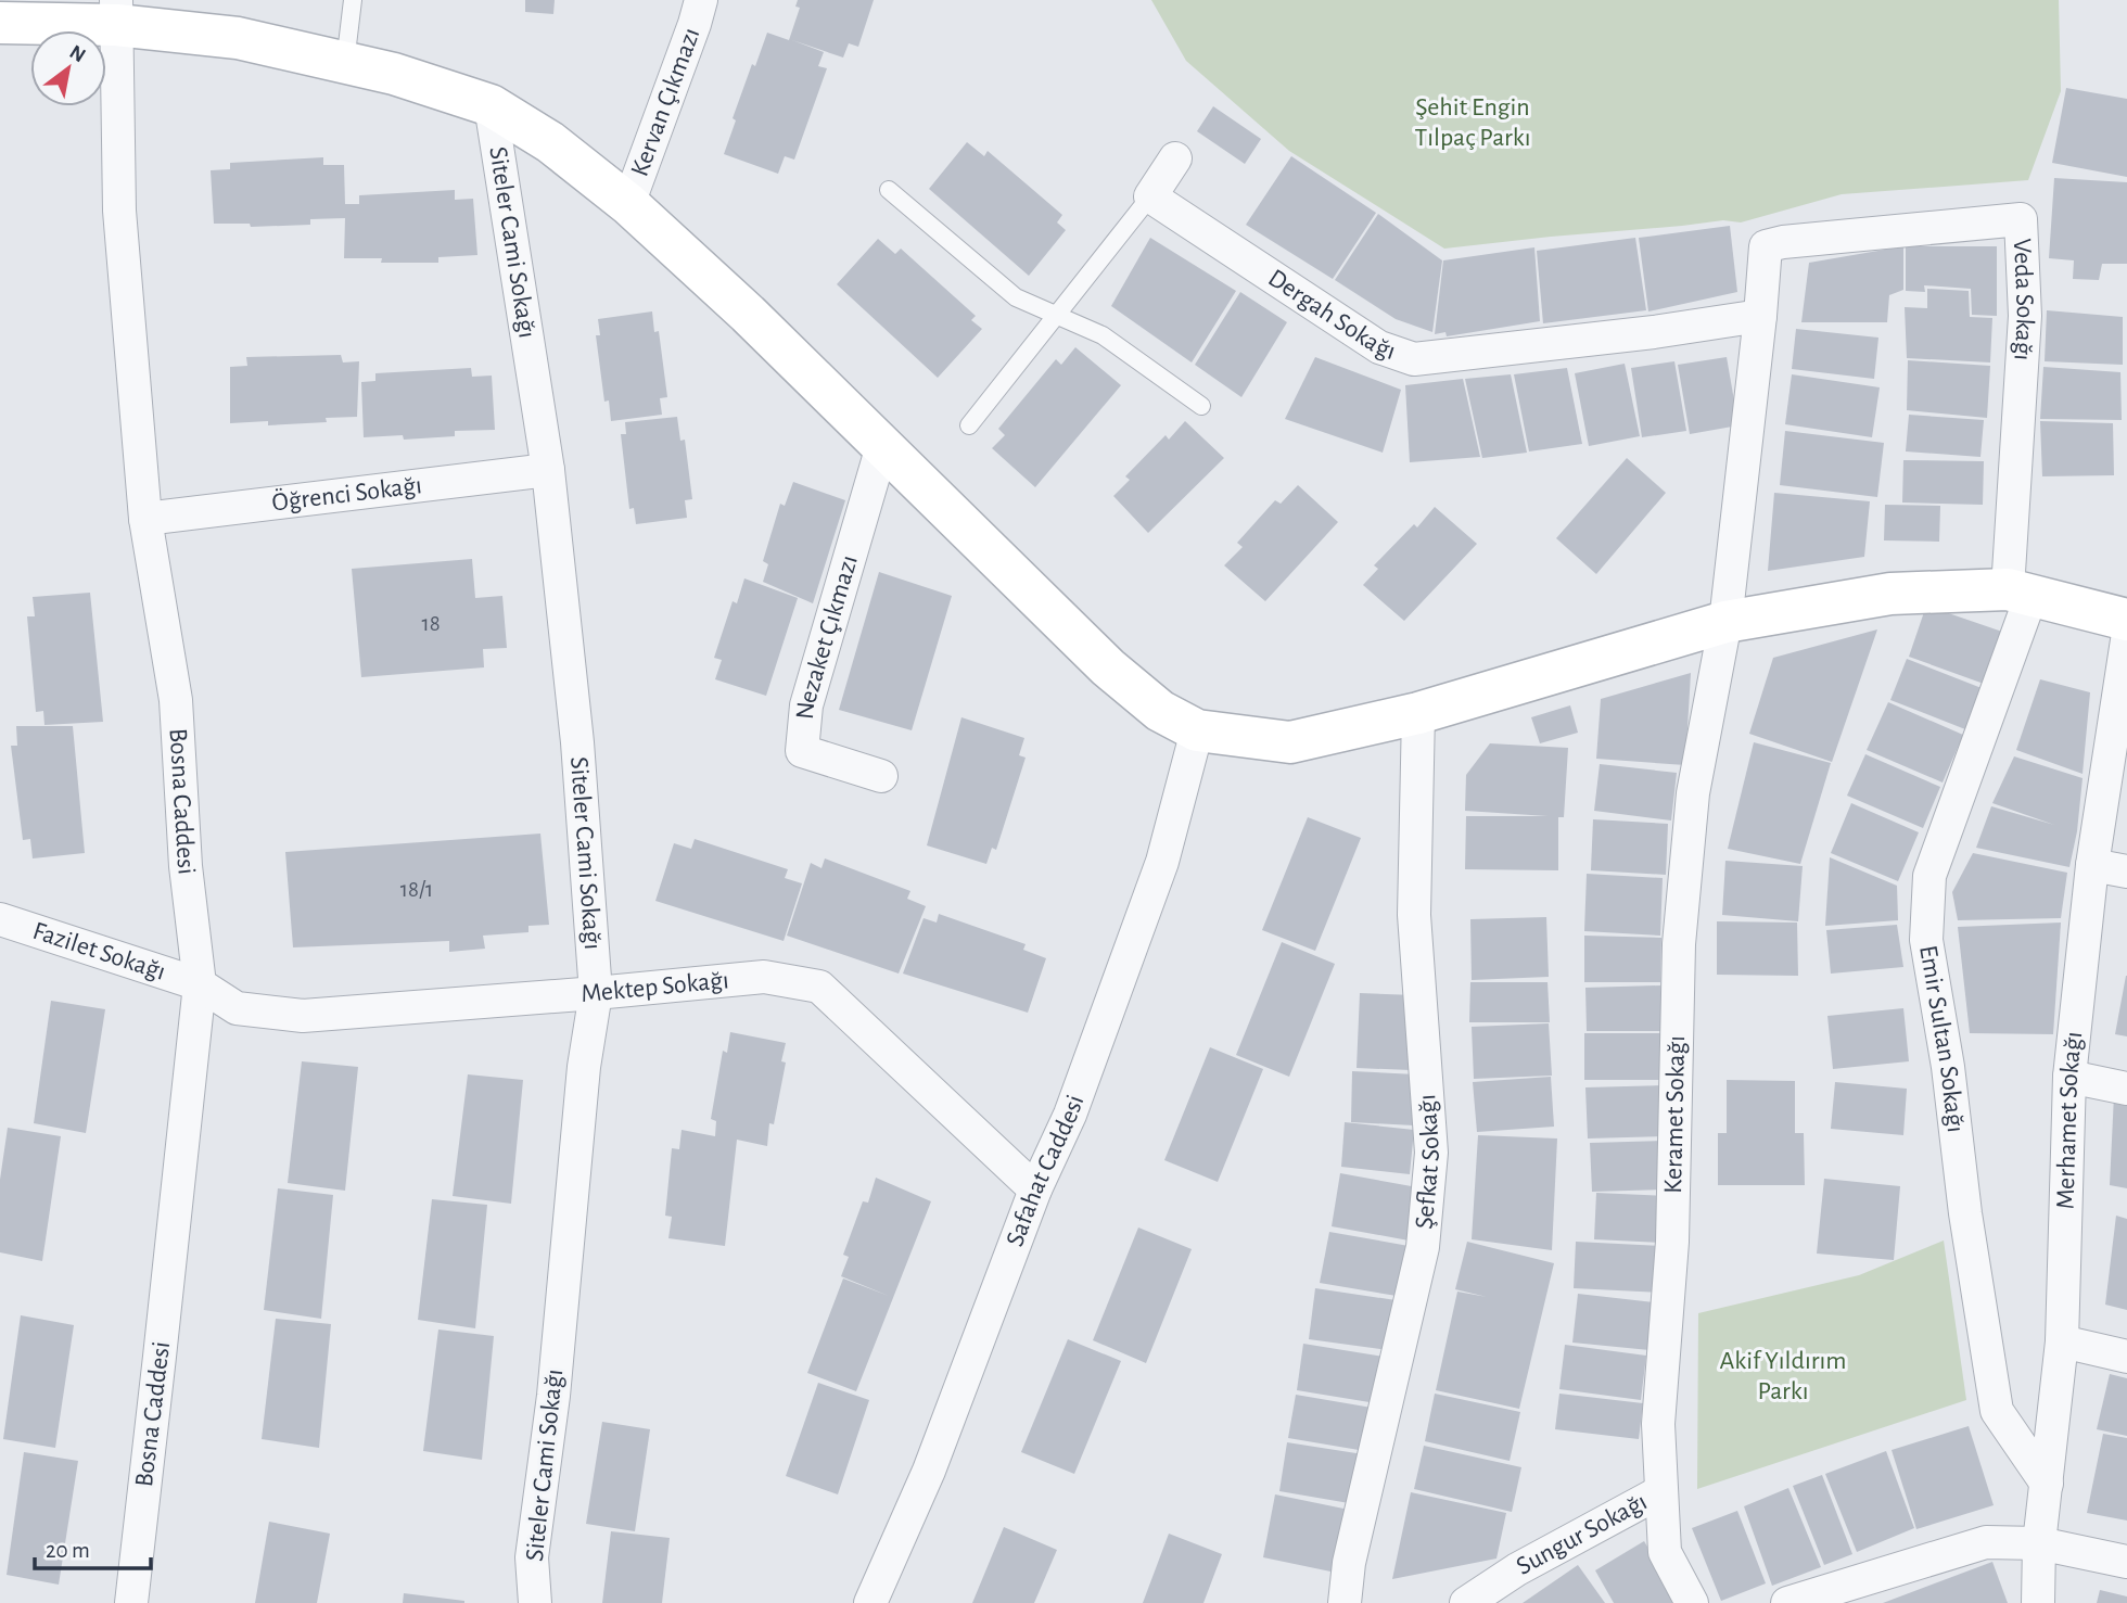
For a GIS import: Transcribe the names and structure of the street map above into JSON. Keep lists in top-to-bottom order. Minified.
{"streets":{"street":["Kervan Çıkmazı","Siteler Cami Sokağı","Veda Sokağı","Dergah Sokağı","Öğrenci Sokağı","Nezaket Çıkmazı","Bosna Caddesi","Fazilet Sokağı","Mektep Sokağı","Emir Sultan Sokağı","Keramet Sokağı","Merhamet Sokağı","Şefkat Sokağı","Safahat Caddesi","Sungur Sokağı"]},"crossings":[["Siteler Cami Sokağı","Öğrenci Sokağı"],["Siteler Cami Sokağı","Mektep Sokağı"],["Veda Sokağı","Dergah Sokağı"],["Veda Sokağı","Emir Sultan Sokağı"],["Öğrenci Sokağı","Bosna Caddesi"],["Bosna Caddesi","Fazilet Sokağı"],["Bosna Caddesi","Mektep Sokağı"],["Fazilet Sokağı","Mektep Sokağı"],["Mektep Sokağı","Safahat Caddesi"],["Emir Sultan Sokağı","Merhamet Sokağı"],["Keramet Sokağı","Sungur Sokağı"]],"parks":["Şehit Engin Tılpaç Parkı","Akif Yıldırım Parkı"],"house_numbers":["18","18/1"],"scale_bar":"20 m","north":"top right"}
